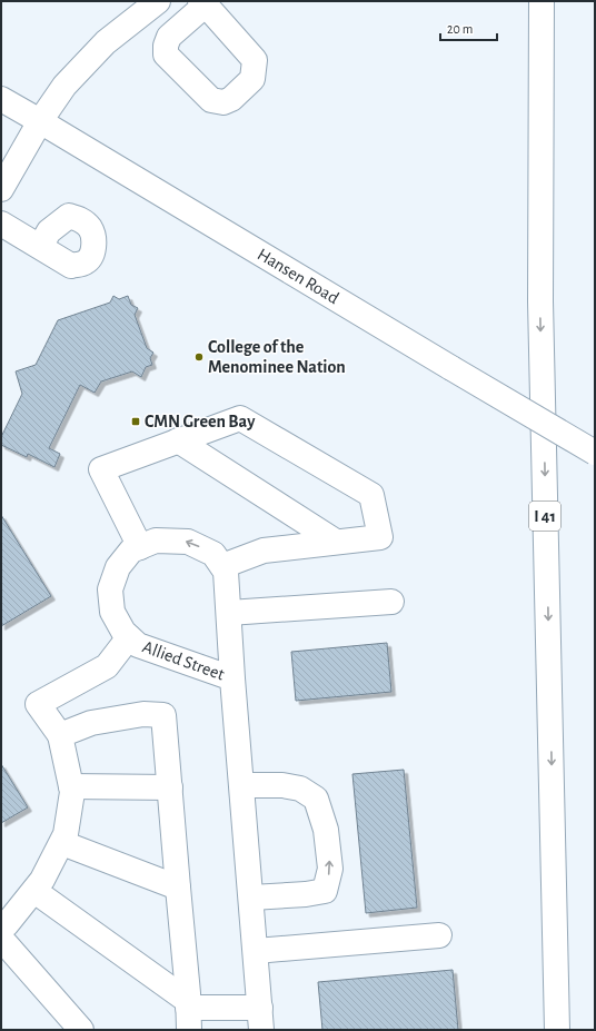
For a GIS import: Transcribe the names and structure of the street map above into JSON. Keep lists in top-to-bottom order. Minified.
{"streets":{"main road":["Hansen Road","I 41","Allied Street"]},"places":{"other":["College of the Menominee Nation"],"transit":["CMN Green Bay"]},"scale_bar":"20 m"}
